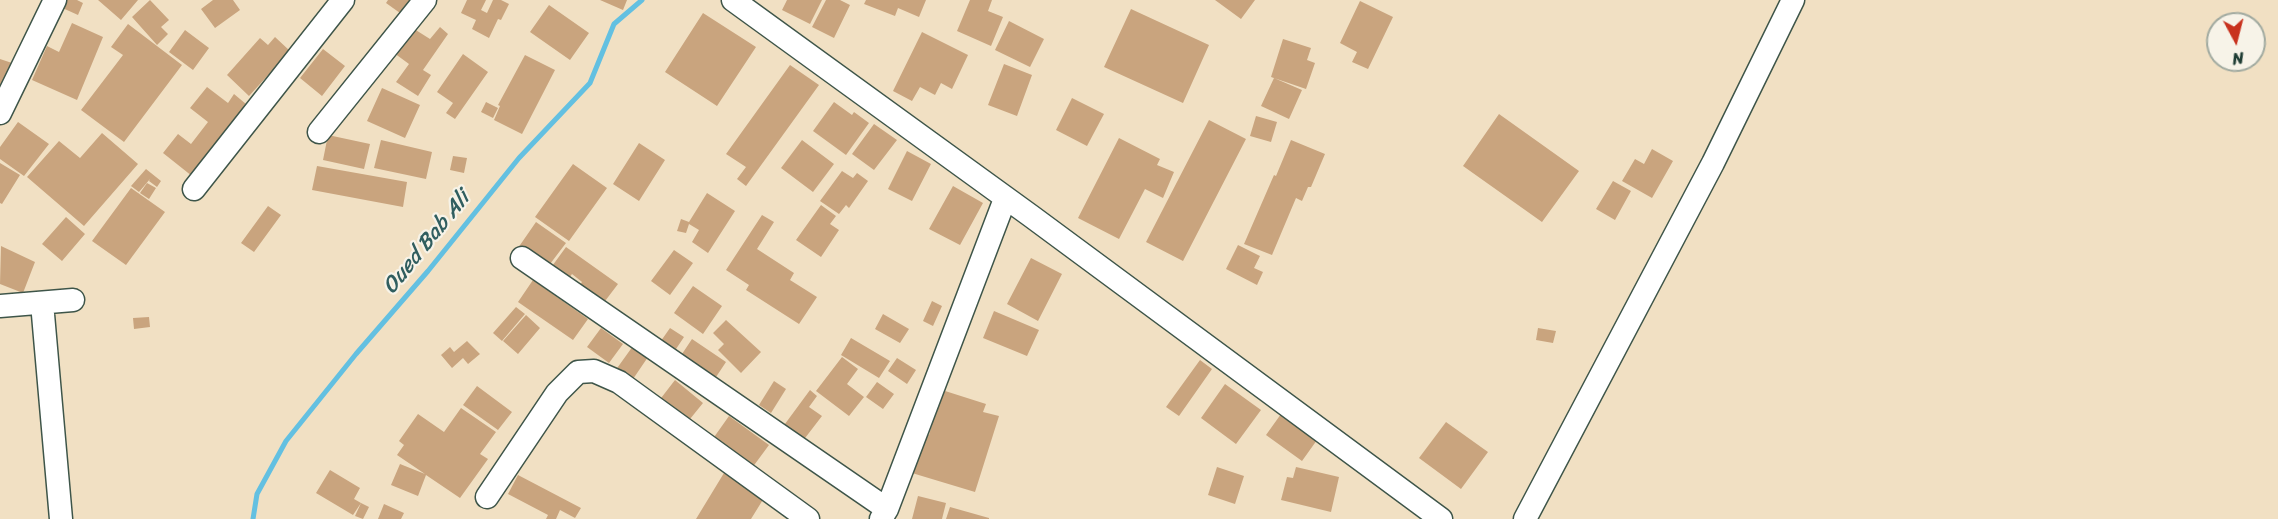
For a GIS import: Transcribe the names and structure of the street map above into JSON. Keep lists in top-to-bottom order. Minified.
{"water":["Oued Bab Ali"],"north":"bottom"}
